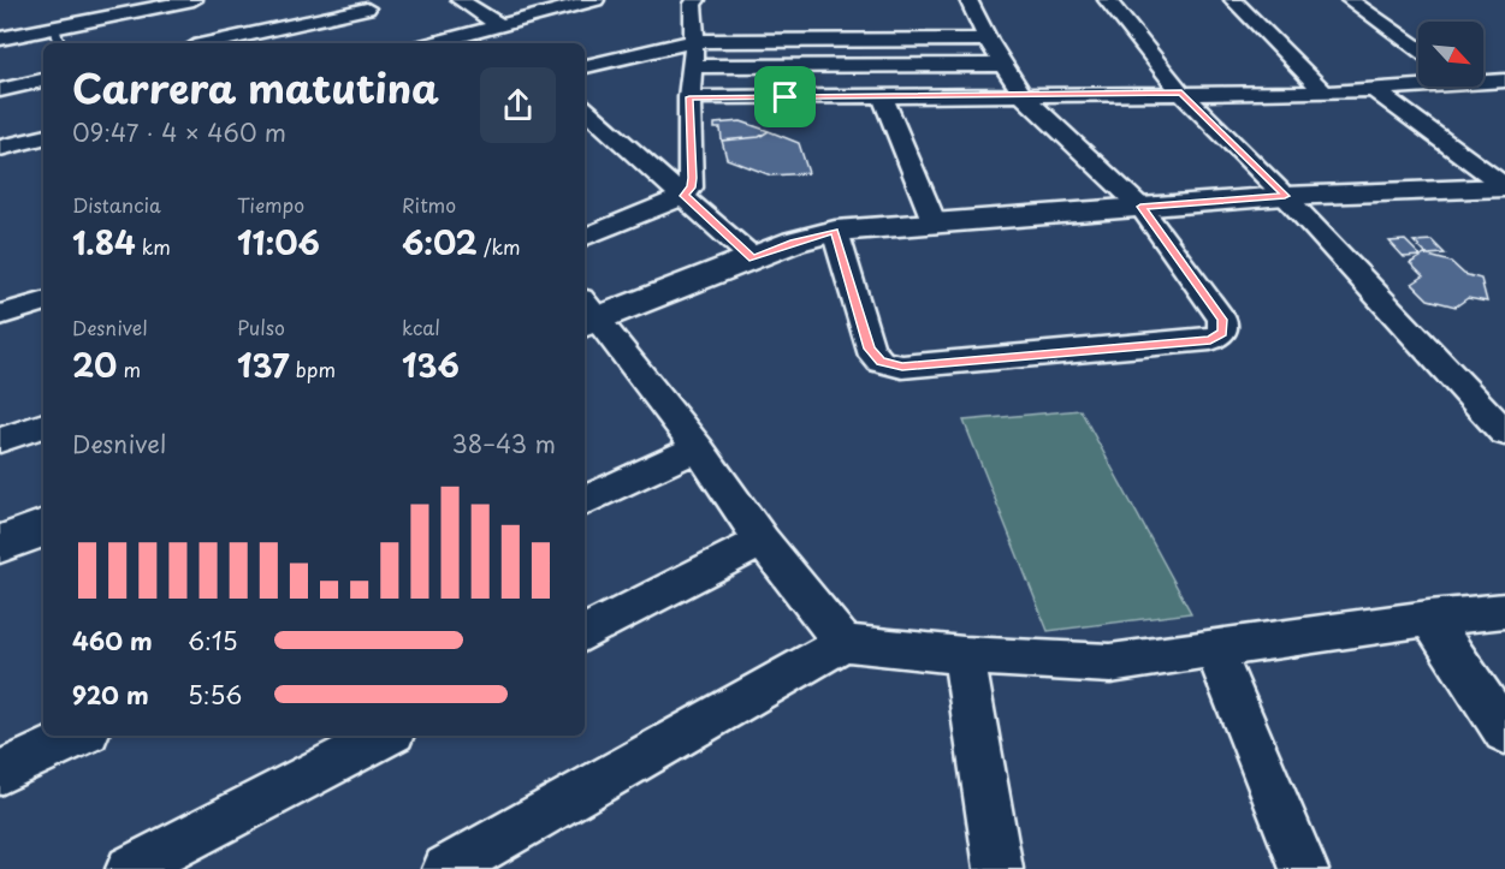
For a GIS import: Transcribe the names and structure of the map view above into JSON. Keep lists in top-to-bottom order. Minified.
{"north":"bottom right","page":{"heading":["Carrera matutina","09:47 · 4 × 460 m"],"stats":[["Distancia","1.84 km"],["Tiempo","11:06"],["Ritmo","6:02 /km"],["Desnivel","20 m"],["Pulso","137 bpm"],["kcal","136"]],"chart":["Desnivel","38–43 m"],"list":[{"name":"460 m","note":"6:15"},{"name":"920 m","note":"5:56"}]}}
